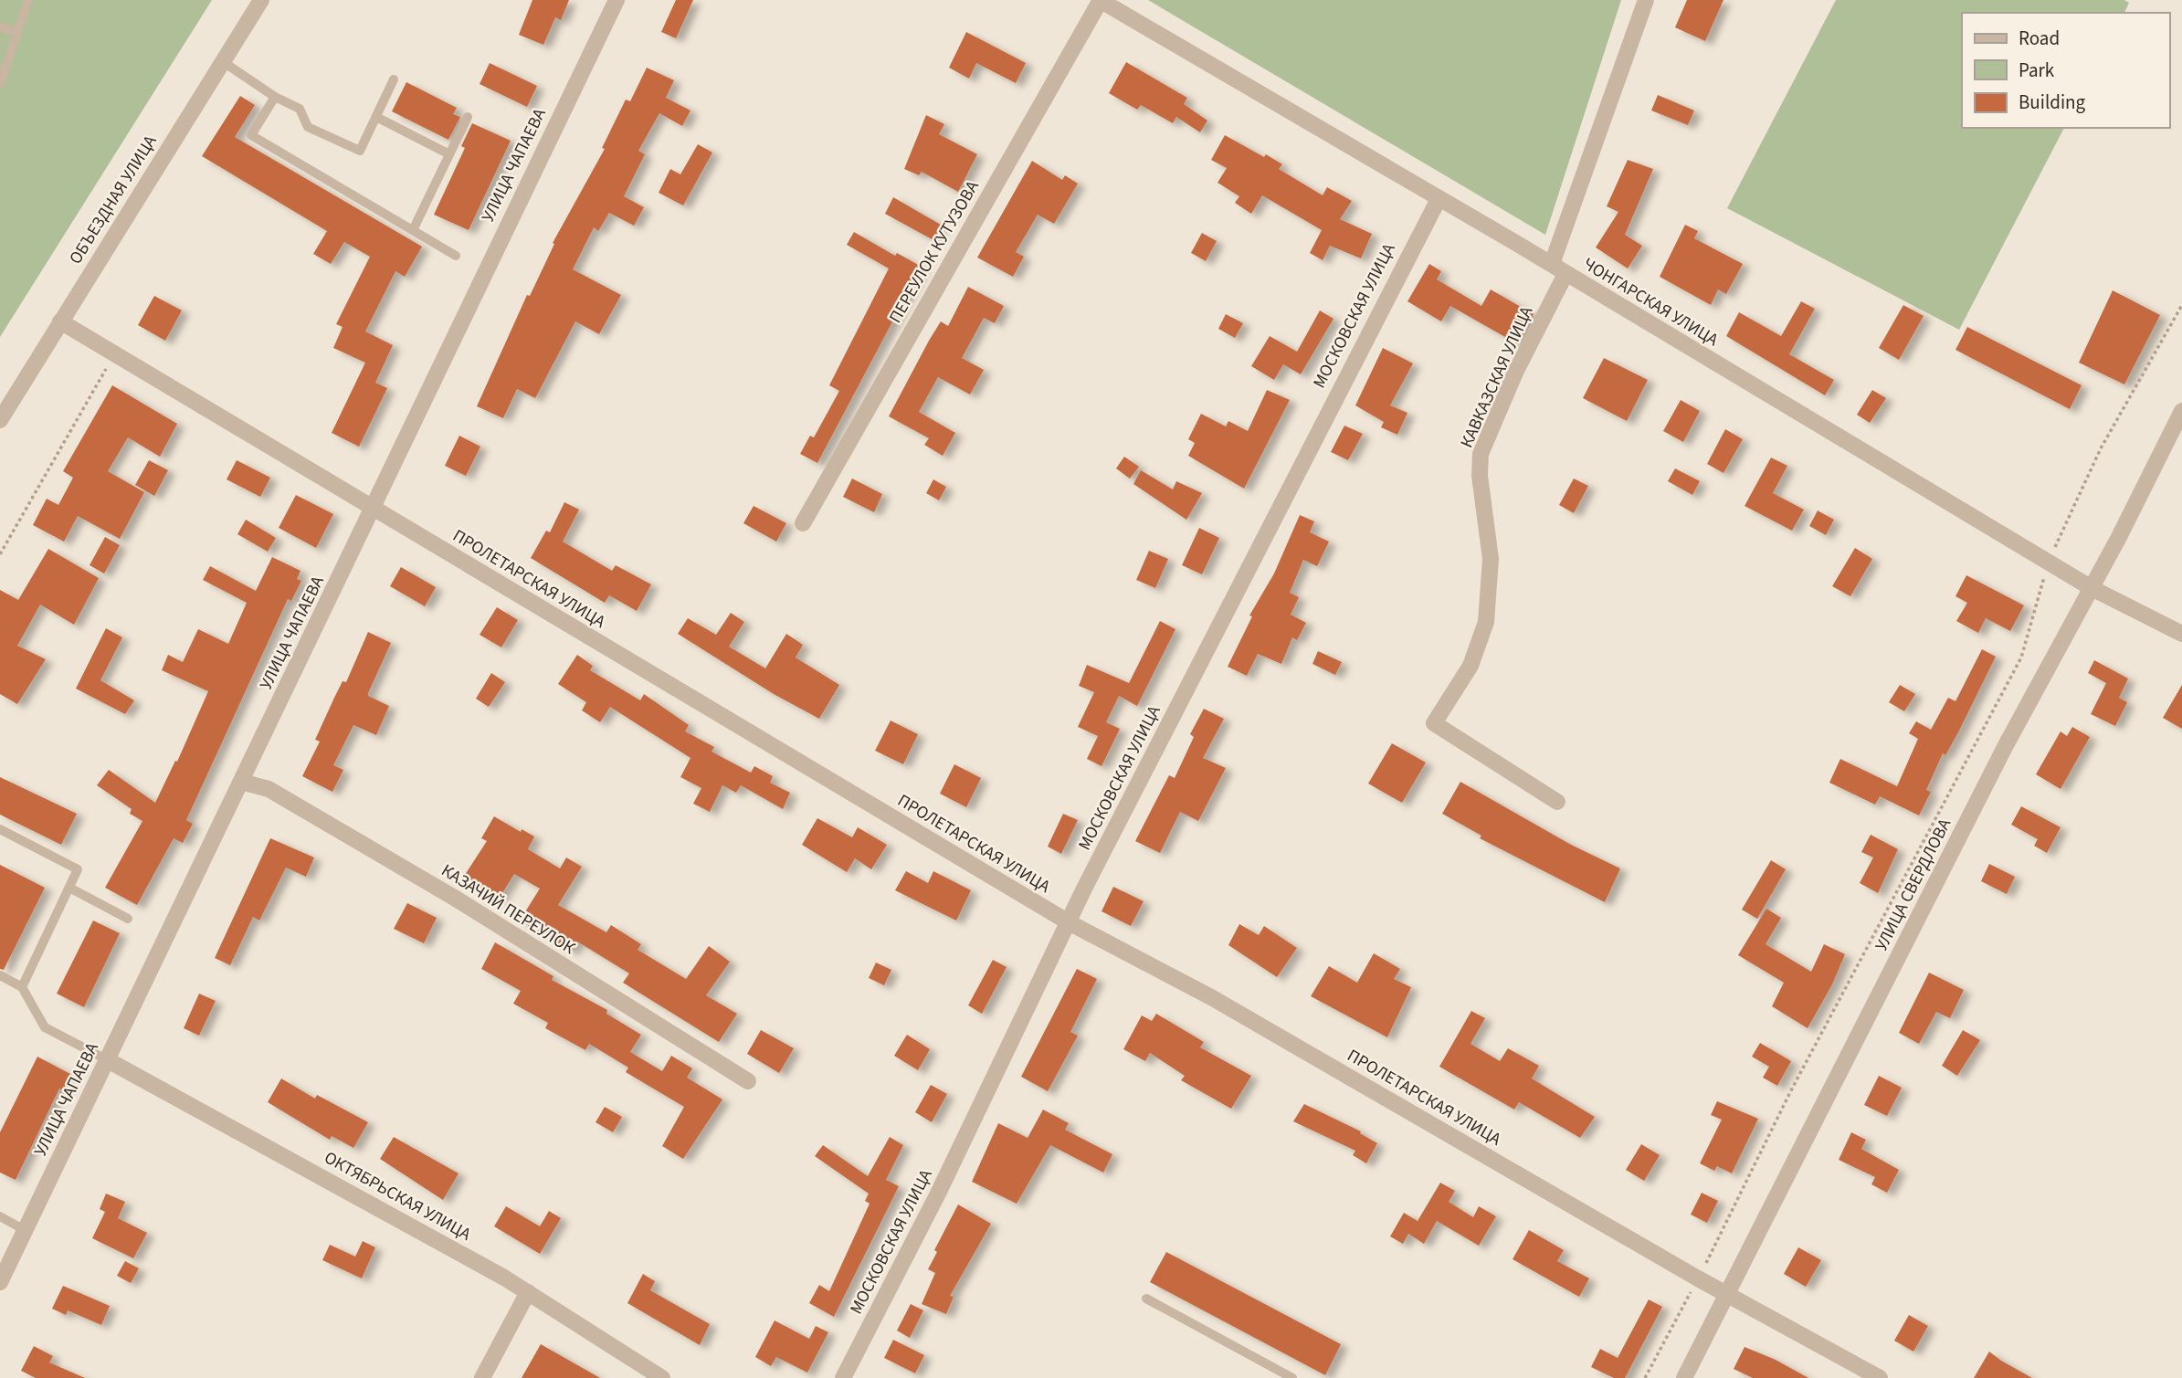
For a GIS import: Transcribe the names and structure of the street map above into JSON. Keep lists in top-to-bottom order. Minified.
{"streets":{"street":["УЛИЦА ЧАПАЕВА","ОБЪЕЗДНАЯ УЛИЦА","ПЕРЕУЛОК КУТУЗОВА","ЧОНГАРСКАЯ УЛИЦА","МОСКОВСКАЯ УЛИЦА","КАВКАЗСКАЯ УЛИЦА","ПРОЛЕТАРСКАЯ УЛИЦА","УЛИЦА СВЕРДЛОВА","КАЗАЧИЙ ПЕРЕУЛОК","ОКТЯБРЬСКАЯ УЛИЦА"]},"crossings":[["УЛИЦА ЧАПАЕВА","ПРОЛЕТАРСКАЯ УЛИЦА"],["УЛИЦА ЧАПАЕВА","КАЗАЧИЙ ПЕРЕУЛОК"],["УЛИЦА ЧАПАЕВА","ОКТЯБРЬСКАЯ УЛИЦА"],["ОБЪЕЗДНАЯ УЛИЦА","ПРОЛЕТАРСКАЯ УЛИЦА"],["ПЕРЕУЛОК КУТУЗОВА","ЧОНГАРСКАЯ УЛИЦА"],["ЧОНГАРСКАЯ УЛИЦА","МОСКОВСКАЯ УЛИЦА"],["ЧОНГАРСКАЯ УЛИЦА","КАВКАЗСКАЯ УЛИЦА"],["ЧОНГАРСКАЯ УЛИЦА","УЛИЦА СВЕРДЛОВА"],["МОСКОВСКАЯ УЛИЦА","ПРОЛЕТАРСКАЯ УЛИЦА"],["ПРОЛЕТАРСКАЯ УЛИЦА","УЛИЦА СВЕРДЛОВА"]],"legend":["Road","Park","Building"]}
